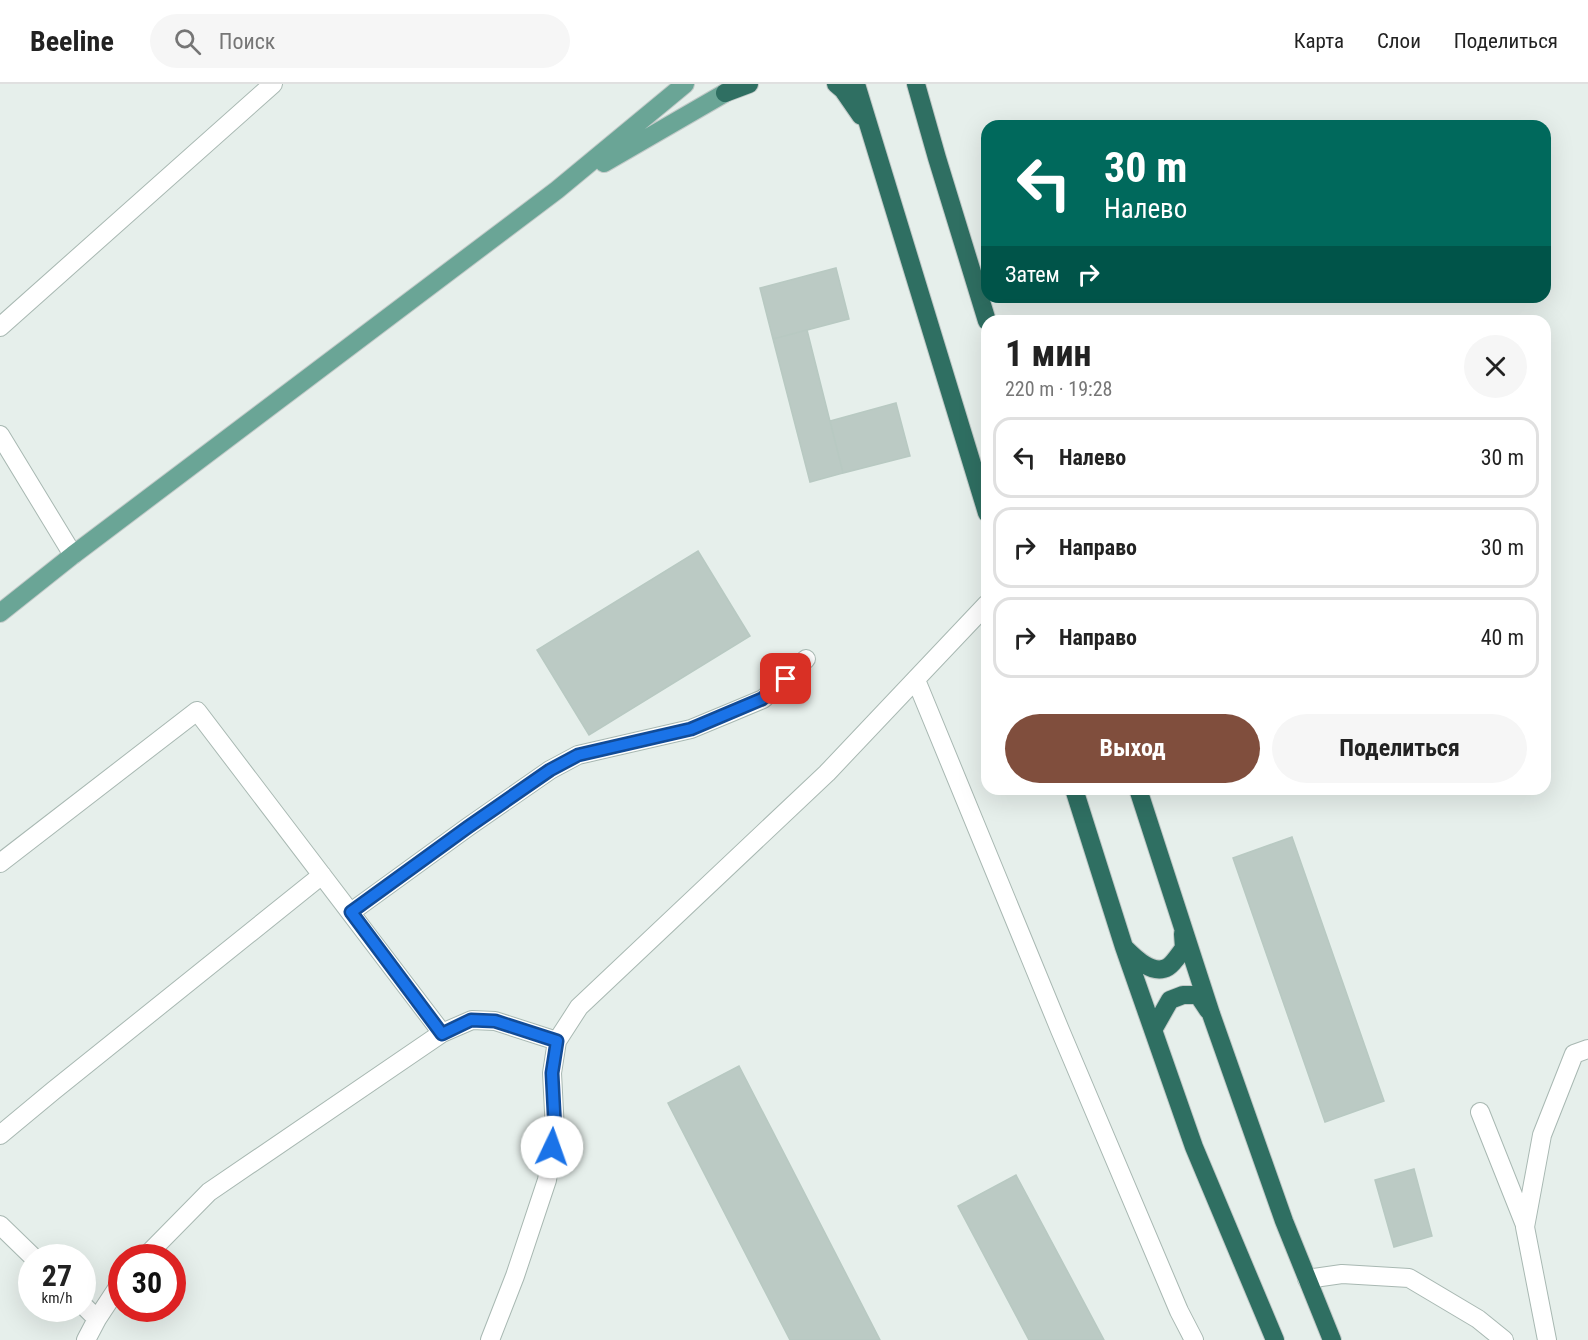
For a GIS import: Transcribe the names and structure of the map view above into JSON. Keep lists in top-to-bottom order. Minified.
{"page":{"header":"Beeline","search":"Поиск","nav":["Карта","Слои","Поделиться"],"turn":["30 m","Налево"],"then":"Затем","heading":["1 мин","220 m · 19:28"],"list":[{"name":"Налево","value":"30 m"},{"name":"Направо","value":"30 m"},{"name":"Направо","value":"40 m"}],"buttons":["Выход","Поделиться"],"speed":"27 km/h","limit":"30"}}
